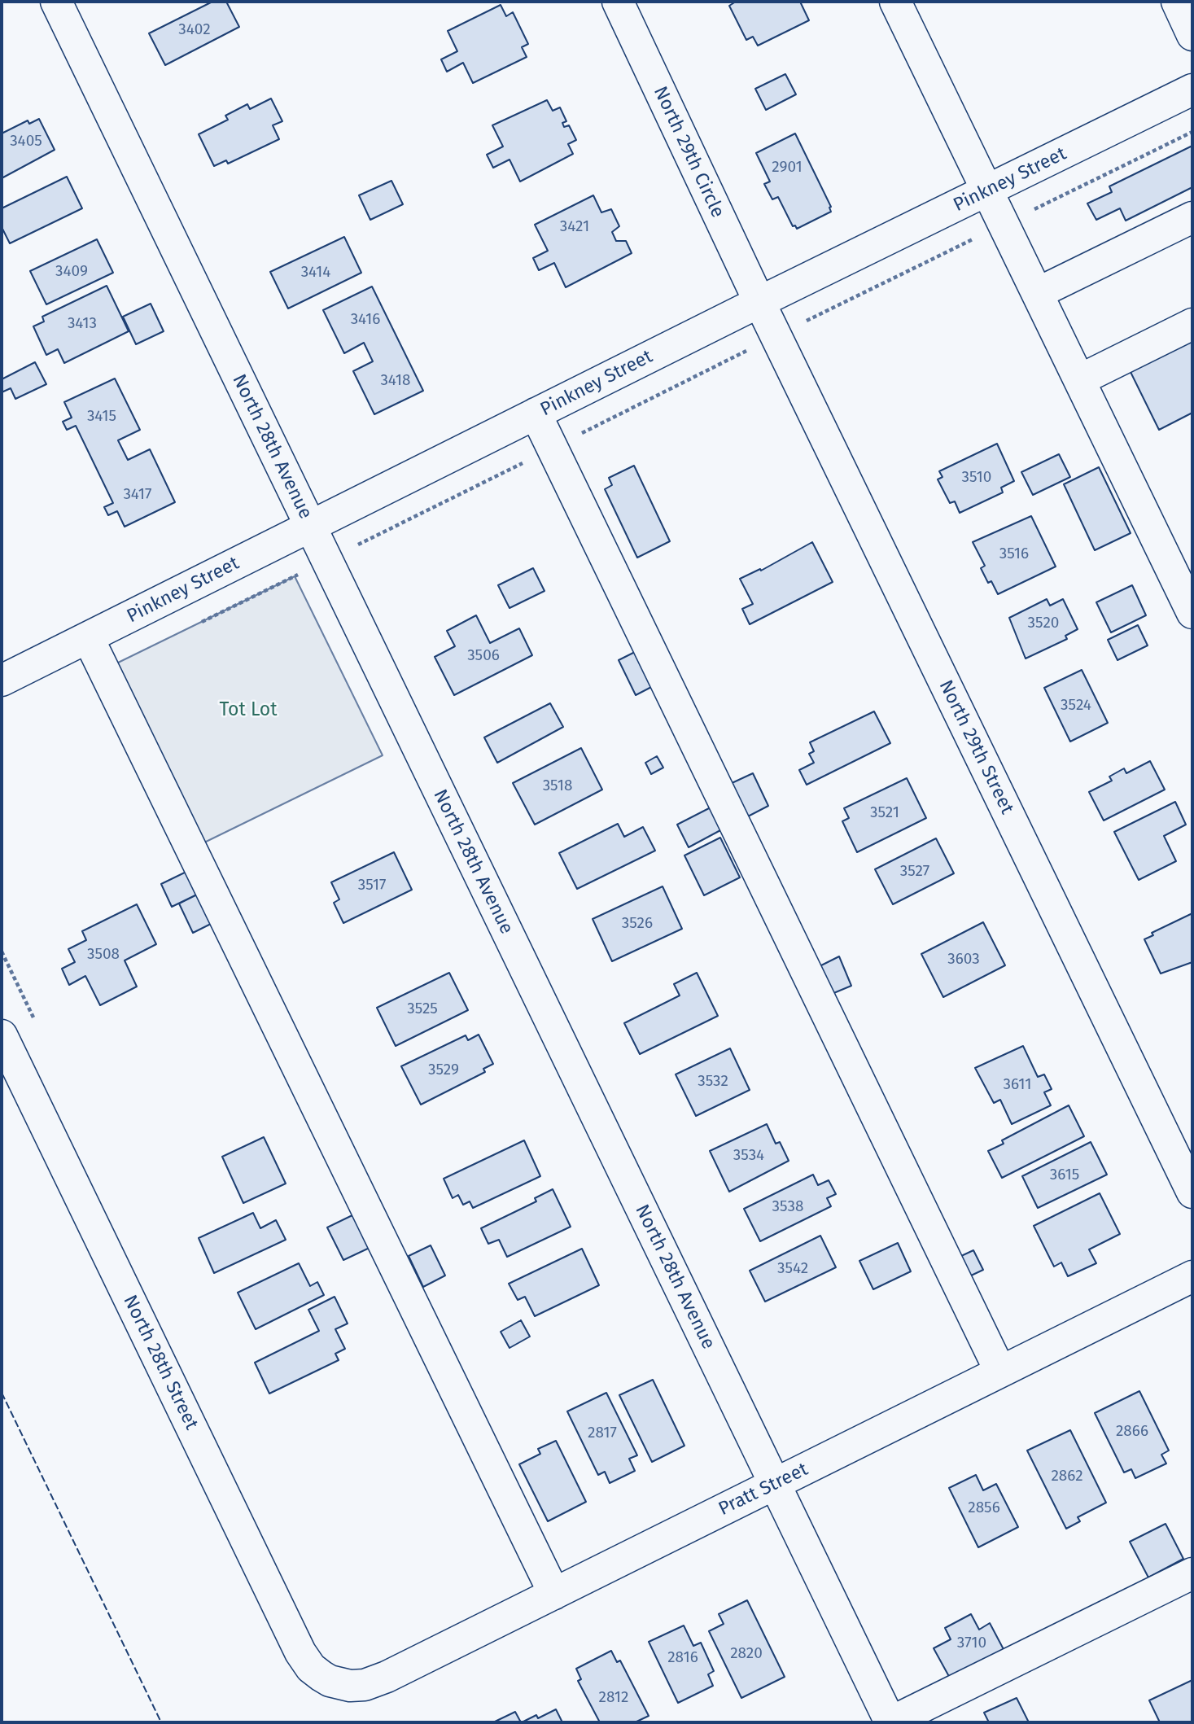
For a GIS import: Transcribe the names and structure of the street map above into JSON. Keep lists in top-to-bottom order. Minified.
{"streets":{"street":["North 29th Circle","Pinkney Street","North 28th Avenue","North 29th Street","North 28th Street","Pratt Street"]},"crossings":[["North 29th Circle","Pinkney Street"],["North 29th Circle","North 29th Street"],["Pinkney Street","North 28th Avenue"],["Pinkney Street","North 29th Street"],["North 28th Avenue","Pratt Street"],["North 28th Street","Pratt Street"]],"parks":["Tot Lot"],"house_numbers":["3402","3405","2901","3421","3409","3414","3416","3413","3418","3415","3510","3417","3516","3520","3506","3524","3518","3521","3527","3517","3526","3508","3603","3525","3529","3532","3611","3534","3615","3538","3542","2866","2817","2862","2856","3710","2820","2816","2812"]}
